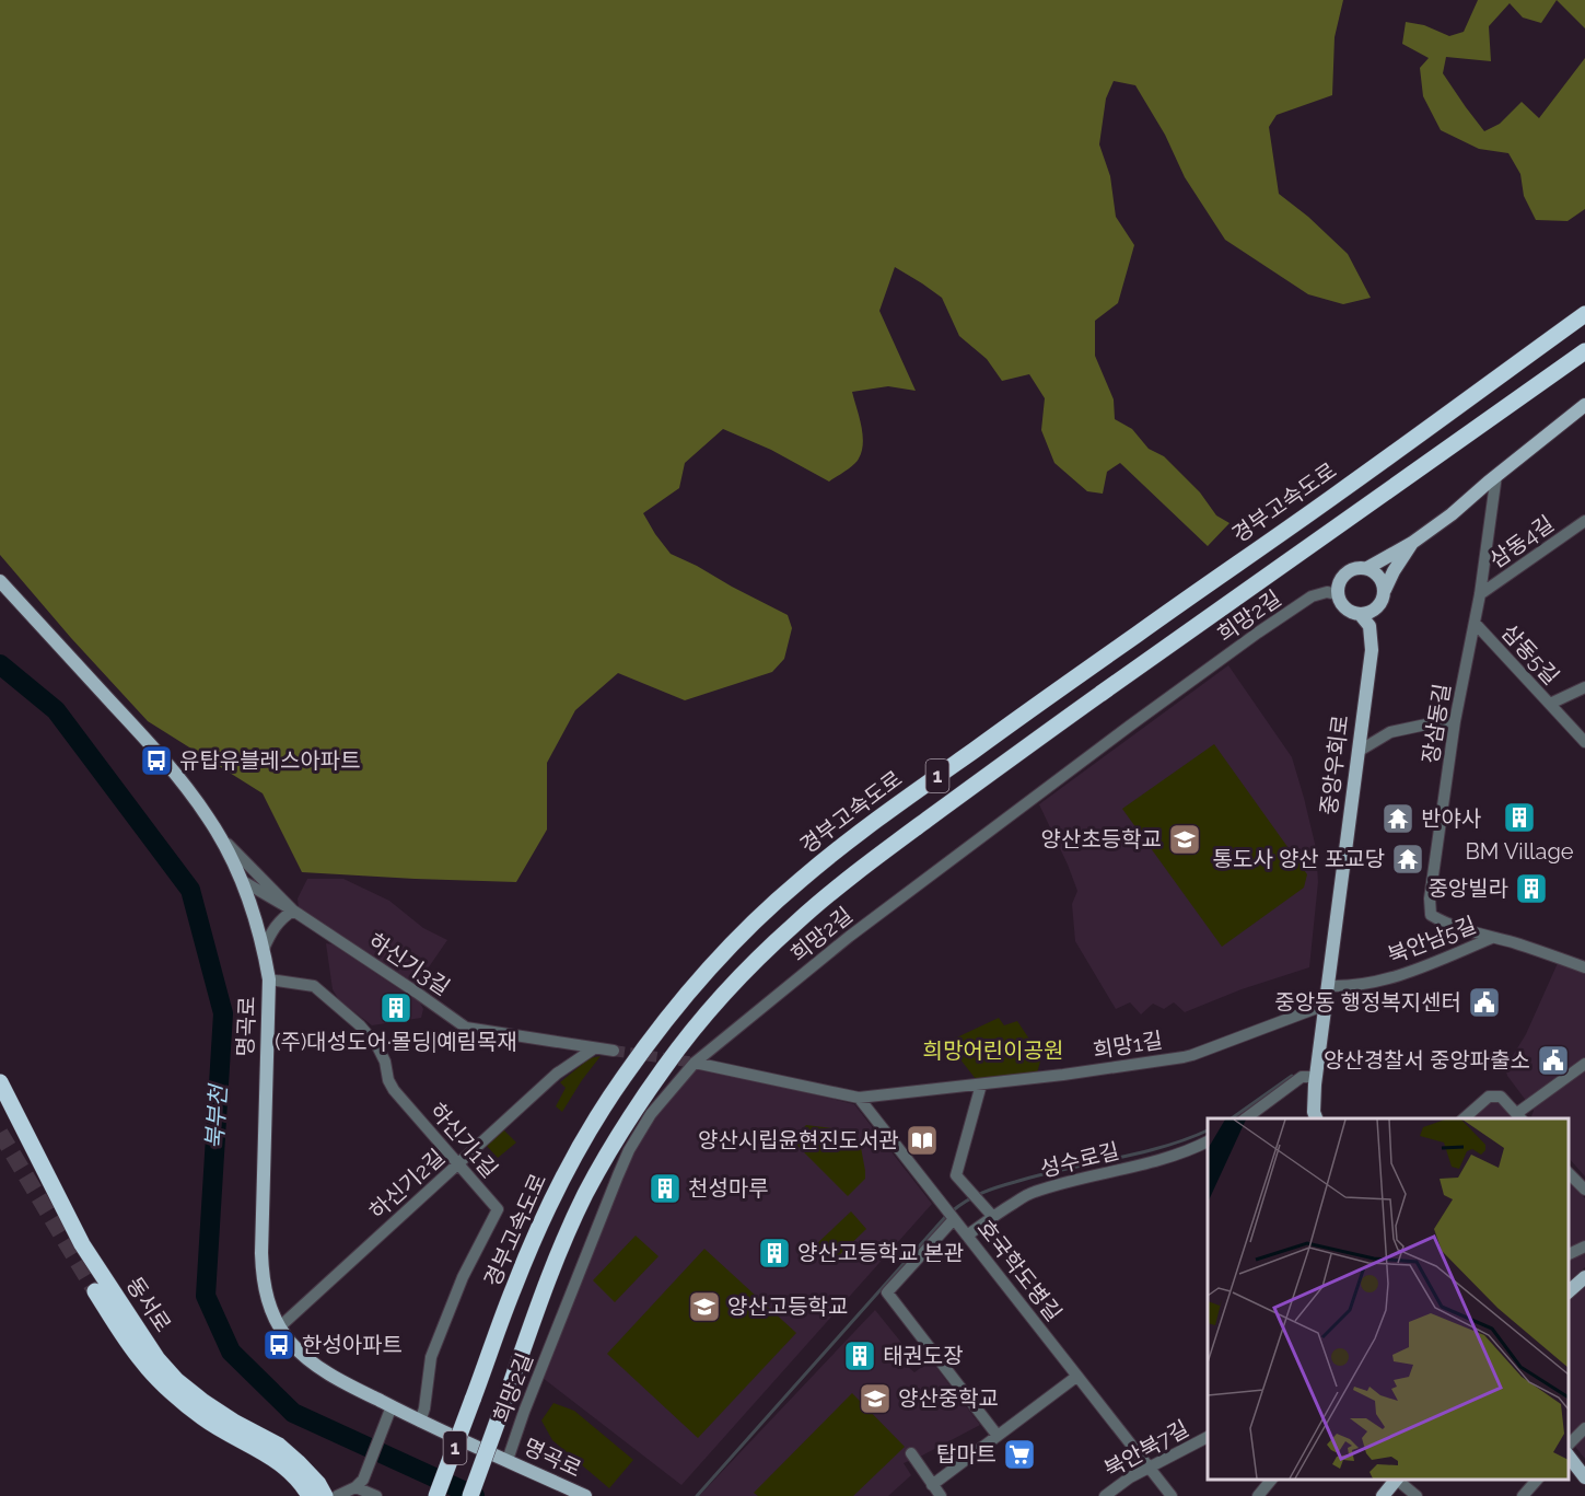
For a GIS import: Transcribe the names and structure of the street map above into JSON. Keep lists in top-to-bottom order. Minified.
{"streets":{"highway":["경부고속도로","1","동서로"],"main road":["중앙우회로","명곡로"],"street":["삼동4길","희망2길","삼동5길","장삼동길","북안남5길","하신기3길","희망1길","하신기1길","성수로길","하신기2길","호국학도병길","북안북7길"]},"crossings":[["삼동4길","장삼동길"],["희망2길","중앙우회로"],["희망2길","명곡로"],["희망2길","희망1길"],["삼동5길","장삼동길"],["장삼동길","북안남5길"],["중앙우회로","북안남5길"],["중앙우회로","희망1길"],["하신기3길","명곡로"],["하신기3길","하신기2길"],["명곡로","하신기1길"],["명곡로","하신기2길"],["희망1길","호국학도병길"],["하신기1길","하신기2길"],["성수로길","호국학도병길"],["호국학도병길","북안북7길"]],"water":["북부천"],"parks":["희망어린이공원"],"places":{"bus stop":["유탑유블레스아파트","한성아파트"],"building":["BM Village","중앙빌라","(주)대성도어·몰딩|예림목재","천성마루","양산고등학교 본관","태권도장"],"temple":["반야사","통도사 양산 포교당"],"school or university":["양산초등학교","양산고등학교","양산중학교"],"public building":["중앙동 행정복지센터","양산경찰서 중앙파출소"],"library":["양산시립윤현진도서관"],"supermarket":["탑마트"]}}
